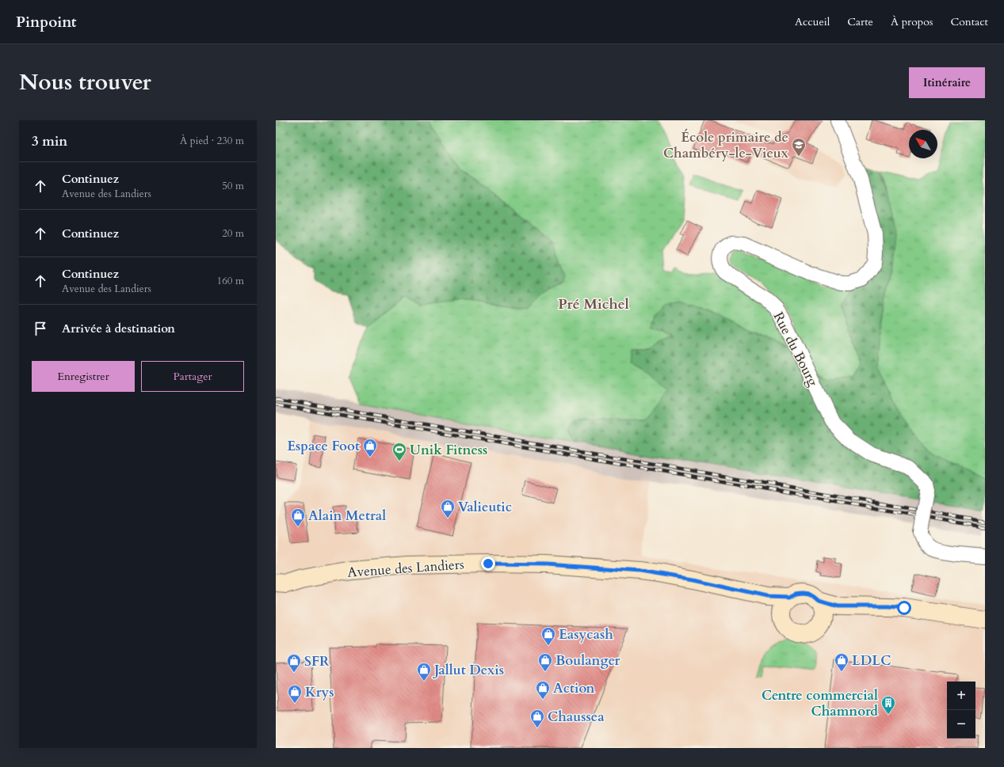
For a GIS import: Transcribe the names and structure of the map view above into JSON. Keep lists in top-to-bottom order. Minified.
{"streets":{"main road":["Avenue des Landiers"],"street":["Rue du Bourg"]},"districts":["Pré Michel"],"places":{"school or university":["École primaire de Chambéry-le-Vieux"],"shop":["Espace Foot","Valieutic","Alain Metral","Easycash","Boulanger","LDLC","SFR","Jallut Dexis","Action","Krys","Chaussea"],"sports":["Unik Fitness"],"building":["Centre commercial Chamnord"]},"north":"top left","page":{"header":"Pinpoint","nav":["Accueil","Carte","À propos","Contact"],"title":"Nous trouver","buttons":["Itinéraire",["Enregistrer","Partager"]],"heading":["3 min","À pied · 230 m"],"list":[["Continuez","Avenue des Landiers","50 m"],["Continuez","20 m"],["Continuez","Avenue des Landiers","160 m"],"Arrivée à destination"],"map_buttons":["+","−"]}}
